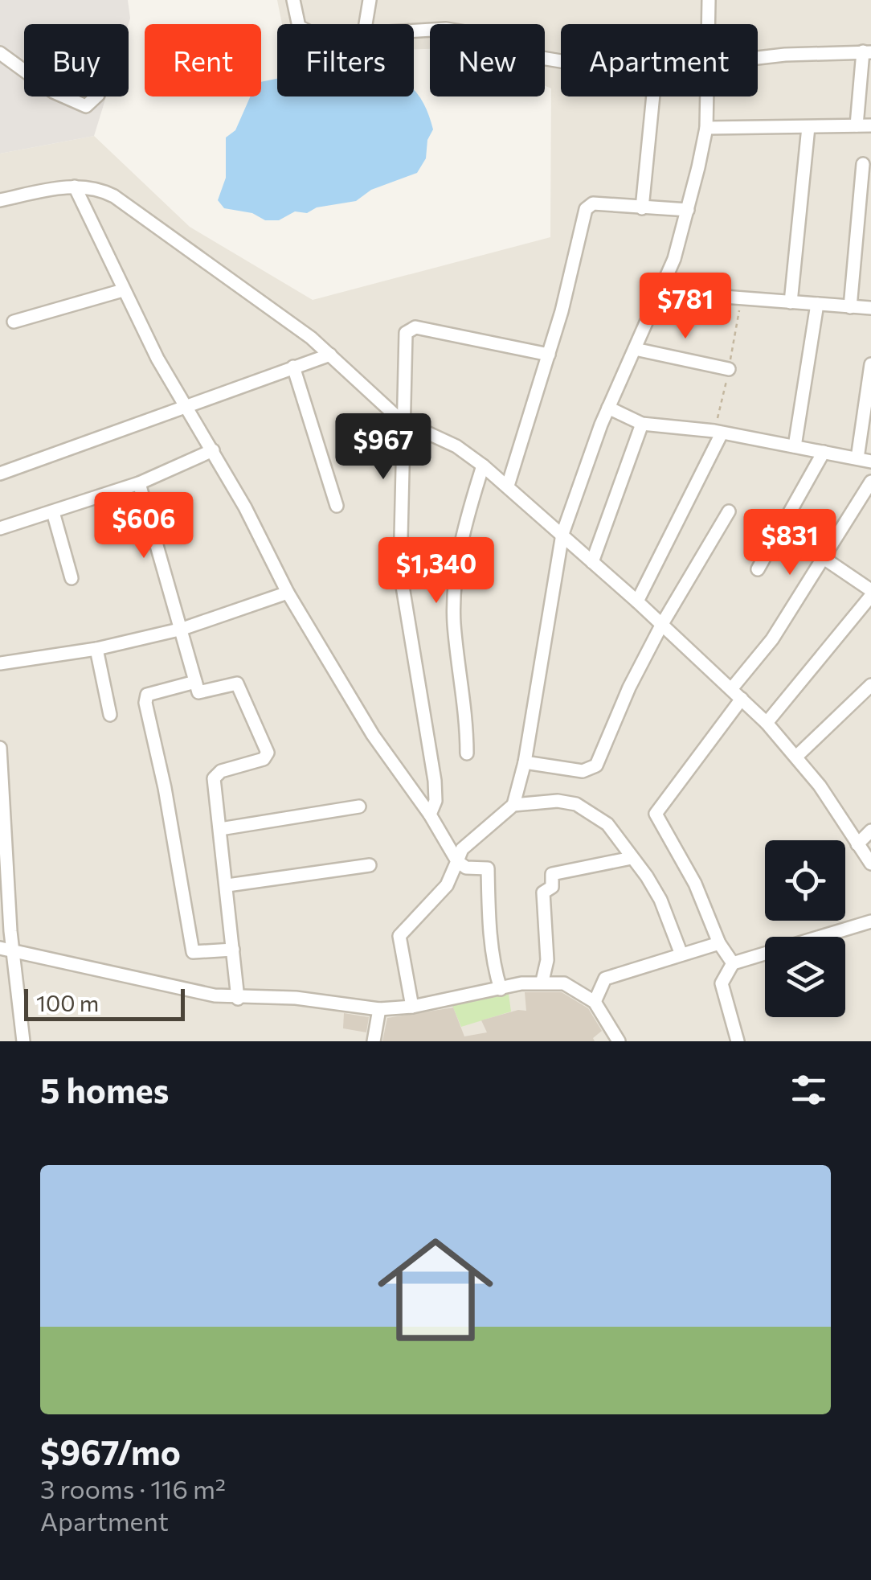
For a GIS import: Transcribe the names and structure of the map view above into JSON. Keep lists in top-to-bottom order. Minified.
{"scale_bar":"100 m","page":{"chip":["Buy","Rent","Filters","New","Apartment"],"price":["$781","$967","$606","$831","$1,340"],"scale":"100 m","heading":"5 homes","list":[{"name":"$967/mo","note":"3 rooms · 116 m² · Apartment"}]}}
